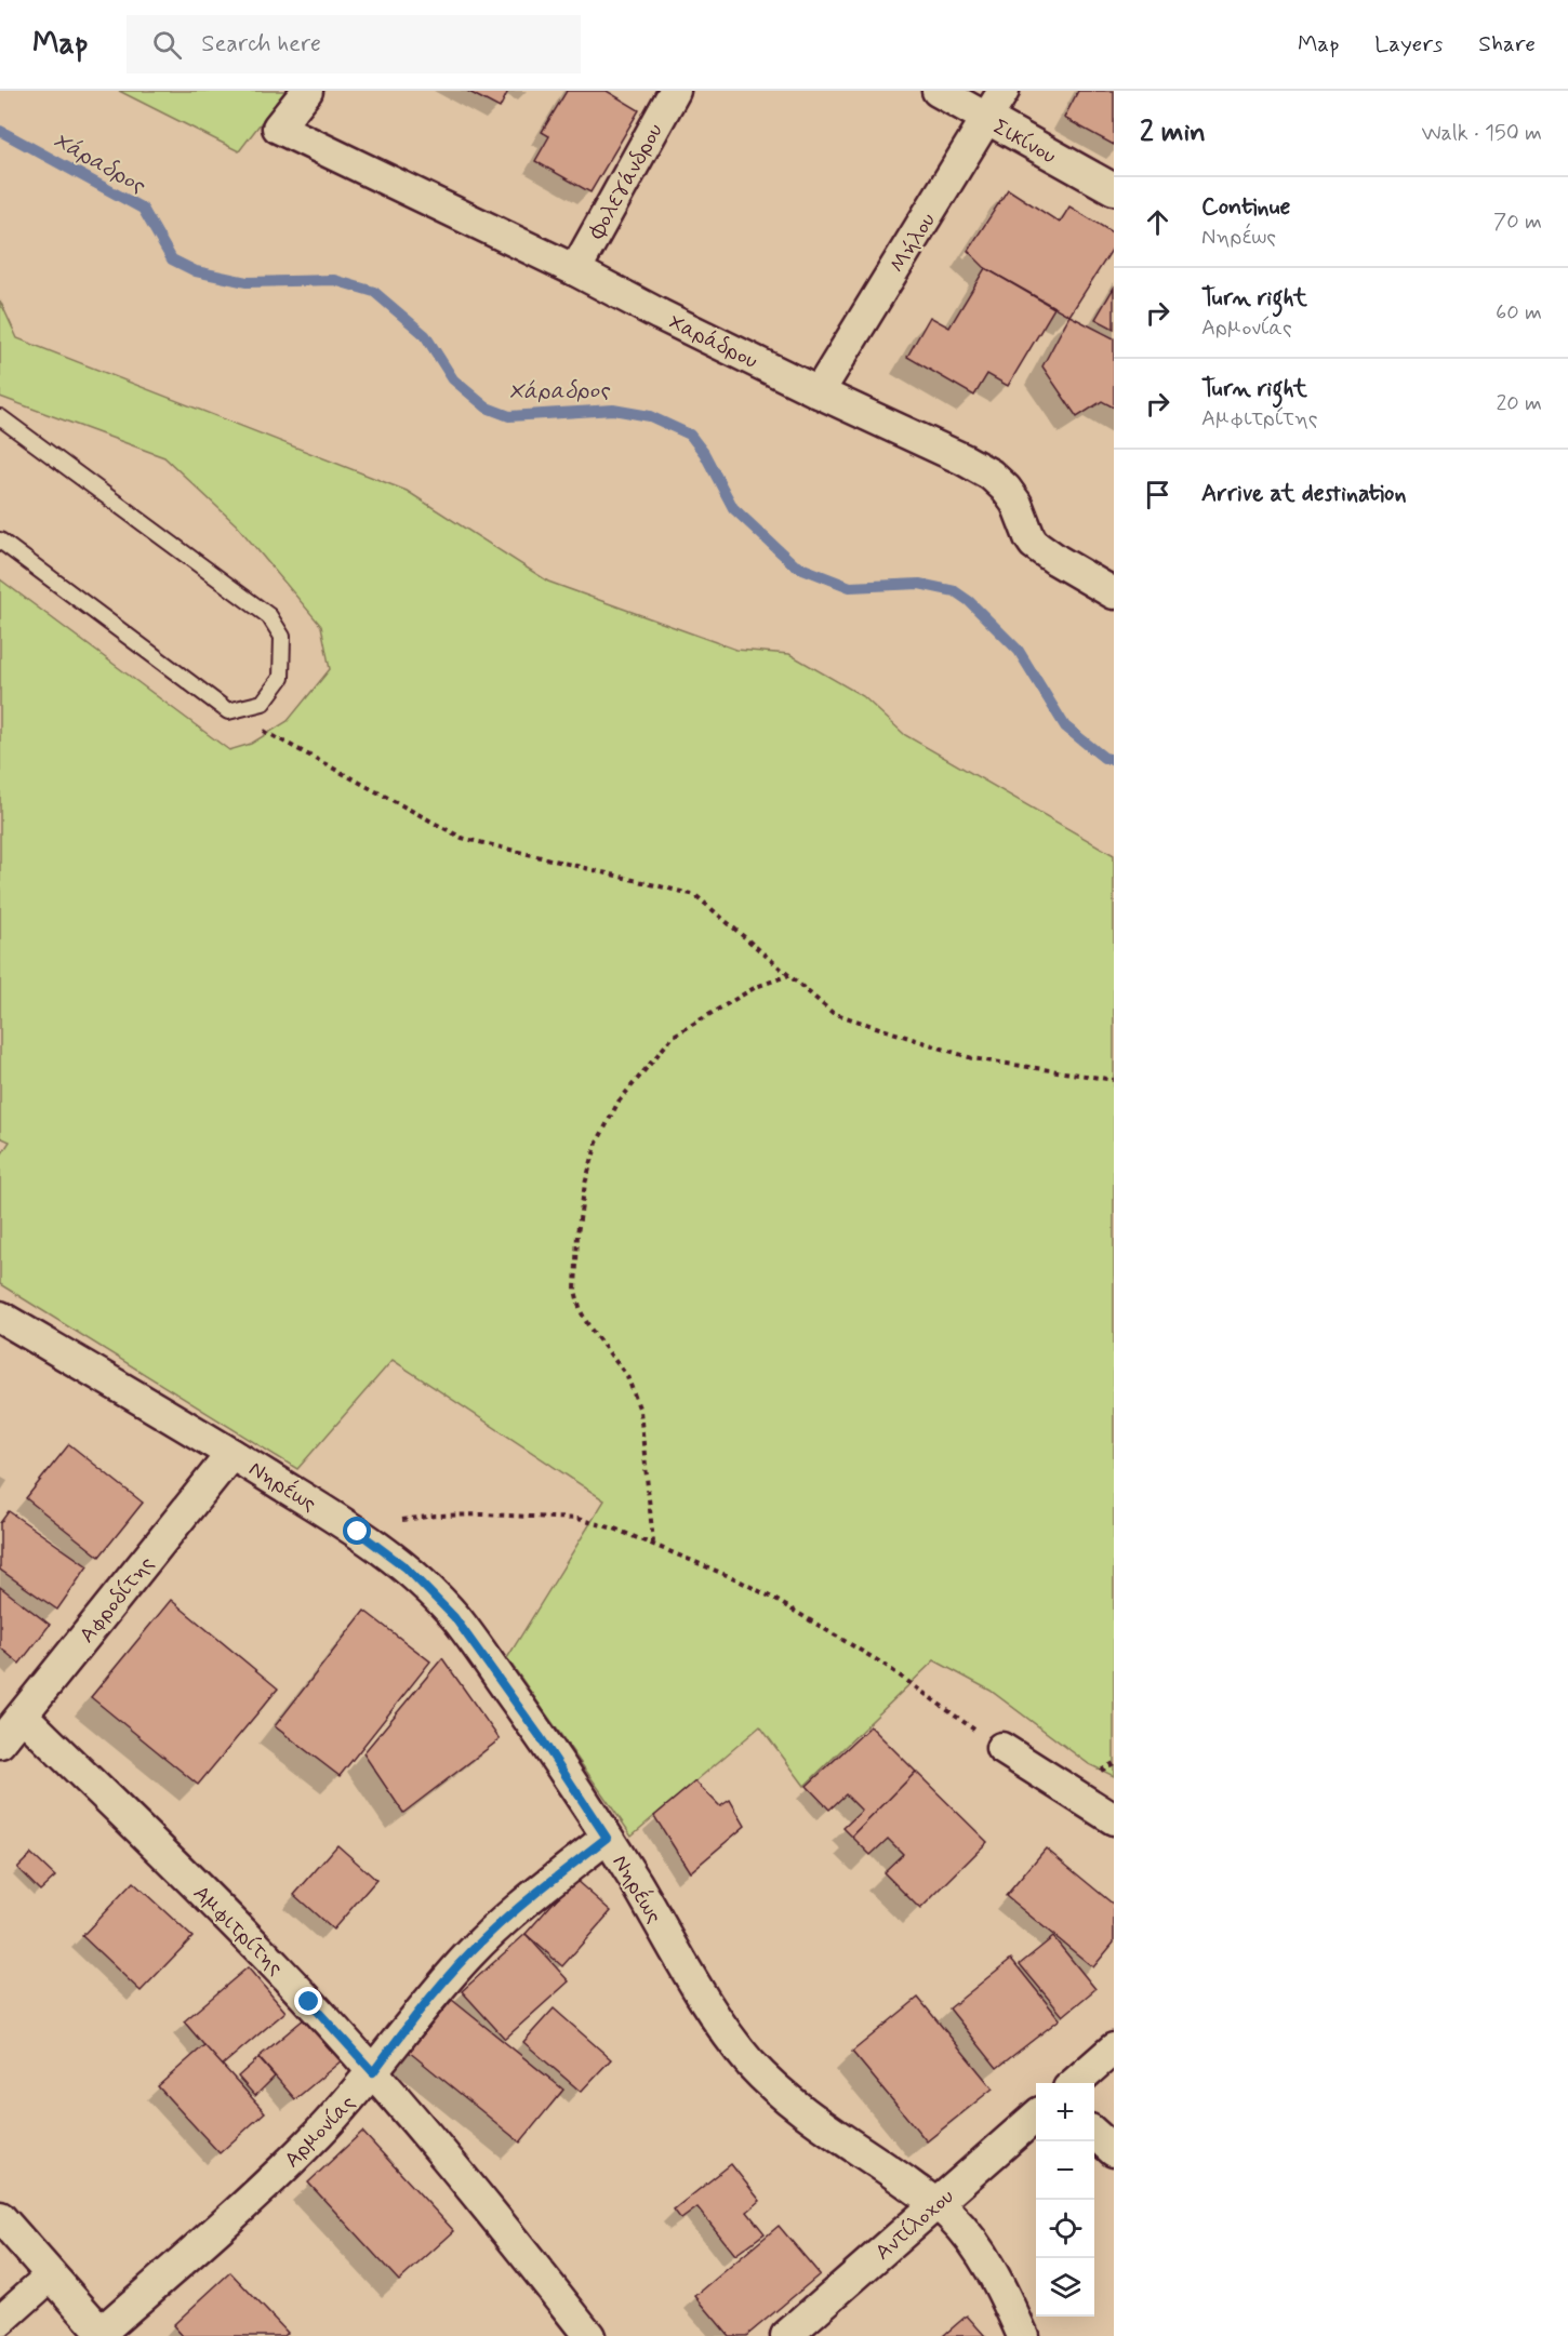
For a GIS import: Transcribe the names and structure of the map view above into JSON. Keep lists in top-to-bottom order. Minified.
{"streets":{"street":["Σικίνου","Φολεγάνδρου","Μήλου","Χαράδρου","Νηρέως","Αφροδίτης","Αμφιτρίτης","Αρμονίας","Αντίλοχου"]},"crossings":[["Σικίνου","Μήλου"],["Φολεγάνδρου","Χαράδρου"],["Μήλου","Χαράδρου"],["Νηρέως","Αφροδίτης"],["Νηρέως","Αρμονίας"],["Νηρέως","Αντίλοχου"],["Αφροδίτης","Αμφιτρίτης"],["Αμφιτρίτης","Αρμονίας"]],"water":["Χάραδρος"],"page":{"header":"Map","search":"Search here","nav":["Map","Layers","Share"],"heading":["2 min","Walk · 150 m"],"list":[["Continue","Νηρέως","70 m"],["Turn right","Αρμονίας","60 m"],["Turn right","Αμφιτρίτης","20 m"],"Arrive at destination"],"map_buttons":["+","−"]}}
